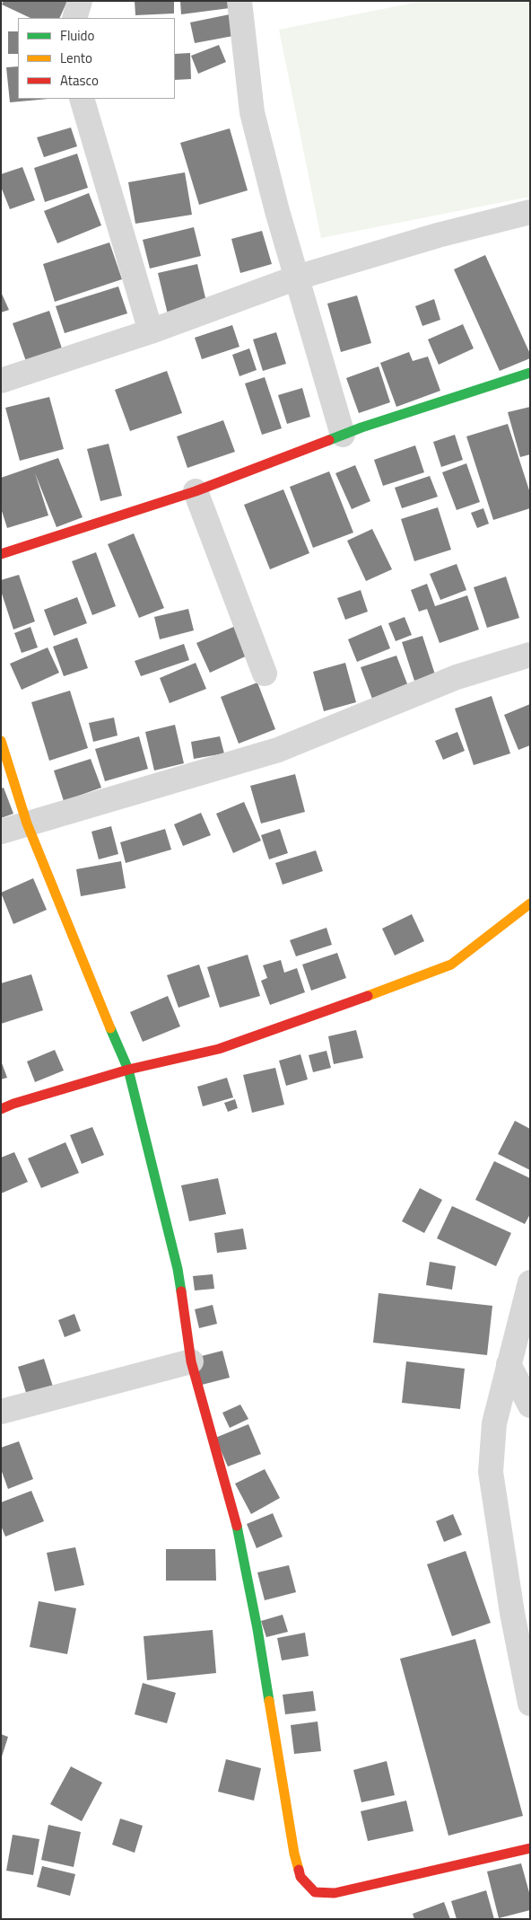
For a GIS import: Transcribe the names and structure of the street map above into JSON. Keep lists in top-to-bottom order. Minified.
{"legend":["Fluido","Lento","Atasco"]}
